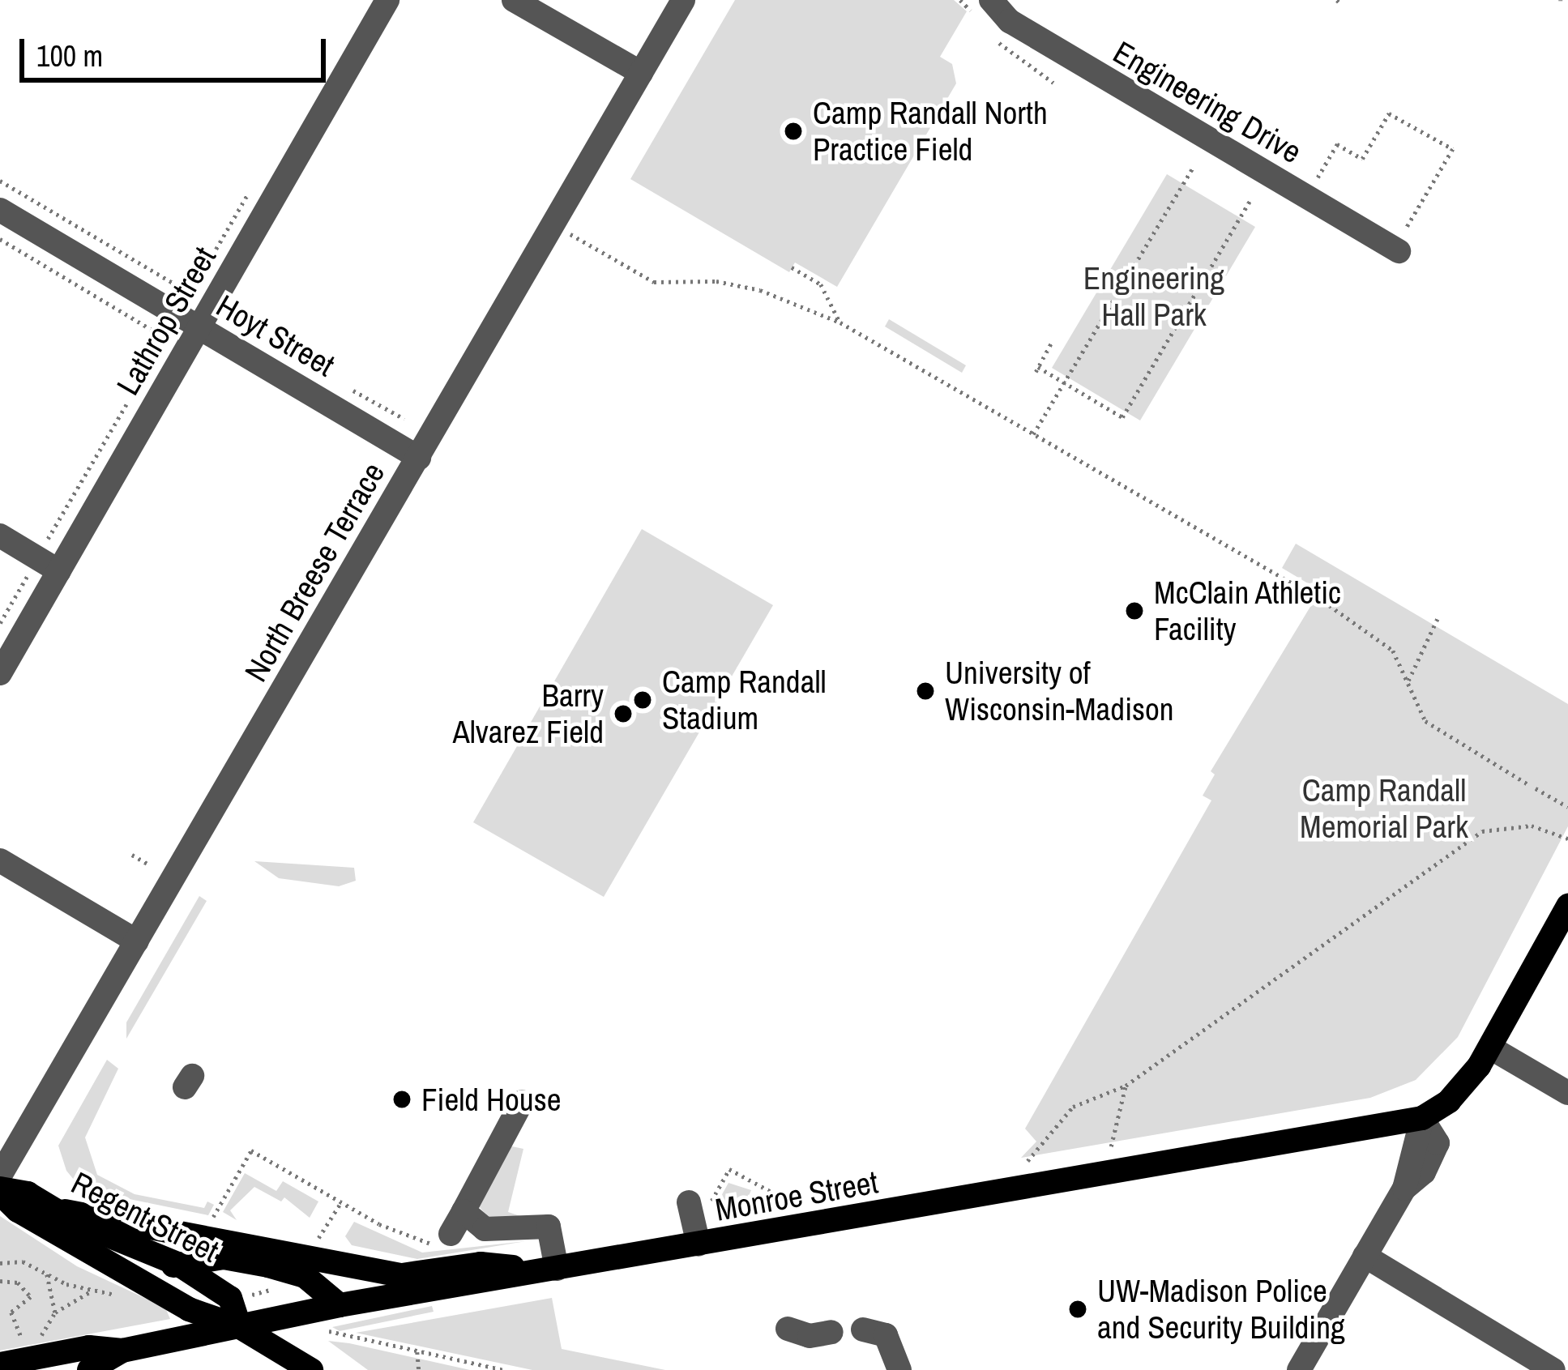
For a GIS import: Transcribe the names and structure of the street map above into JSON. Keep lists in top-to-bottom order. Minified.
{"streets":{"main road":["Monroe Street","Regent Street"],"street":["Engineering Drive","Lathrop Street","Hoyt Street","North Breese Terrace"]},"crossings":[["Lathrop Street","Hoyt Street"],["Hoyt Street","North Breese Terrace"],["Monroe Street","Regent Street"]],"parks":["Engineering Hall Park","Camp Randall Memorial Park"],"places":["Camp Randall North Practice Field","McClain Athletic Facility","University of Wisconsin-Madison","Camp Randall Stadium","Barry Alvarez Field","Field House","UW-Madison Police and Security Building"],"scale_bar":"100 m"}
